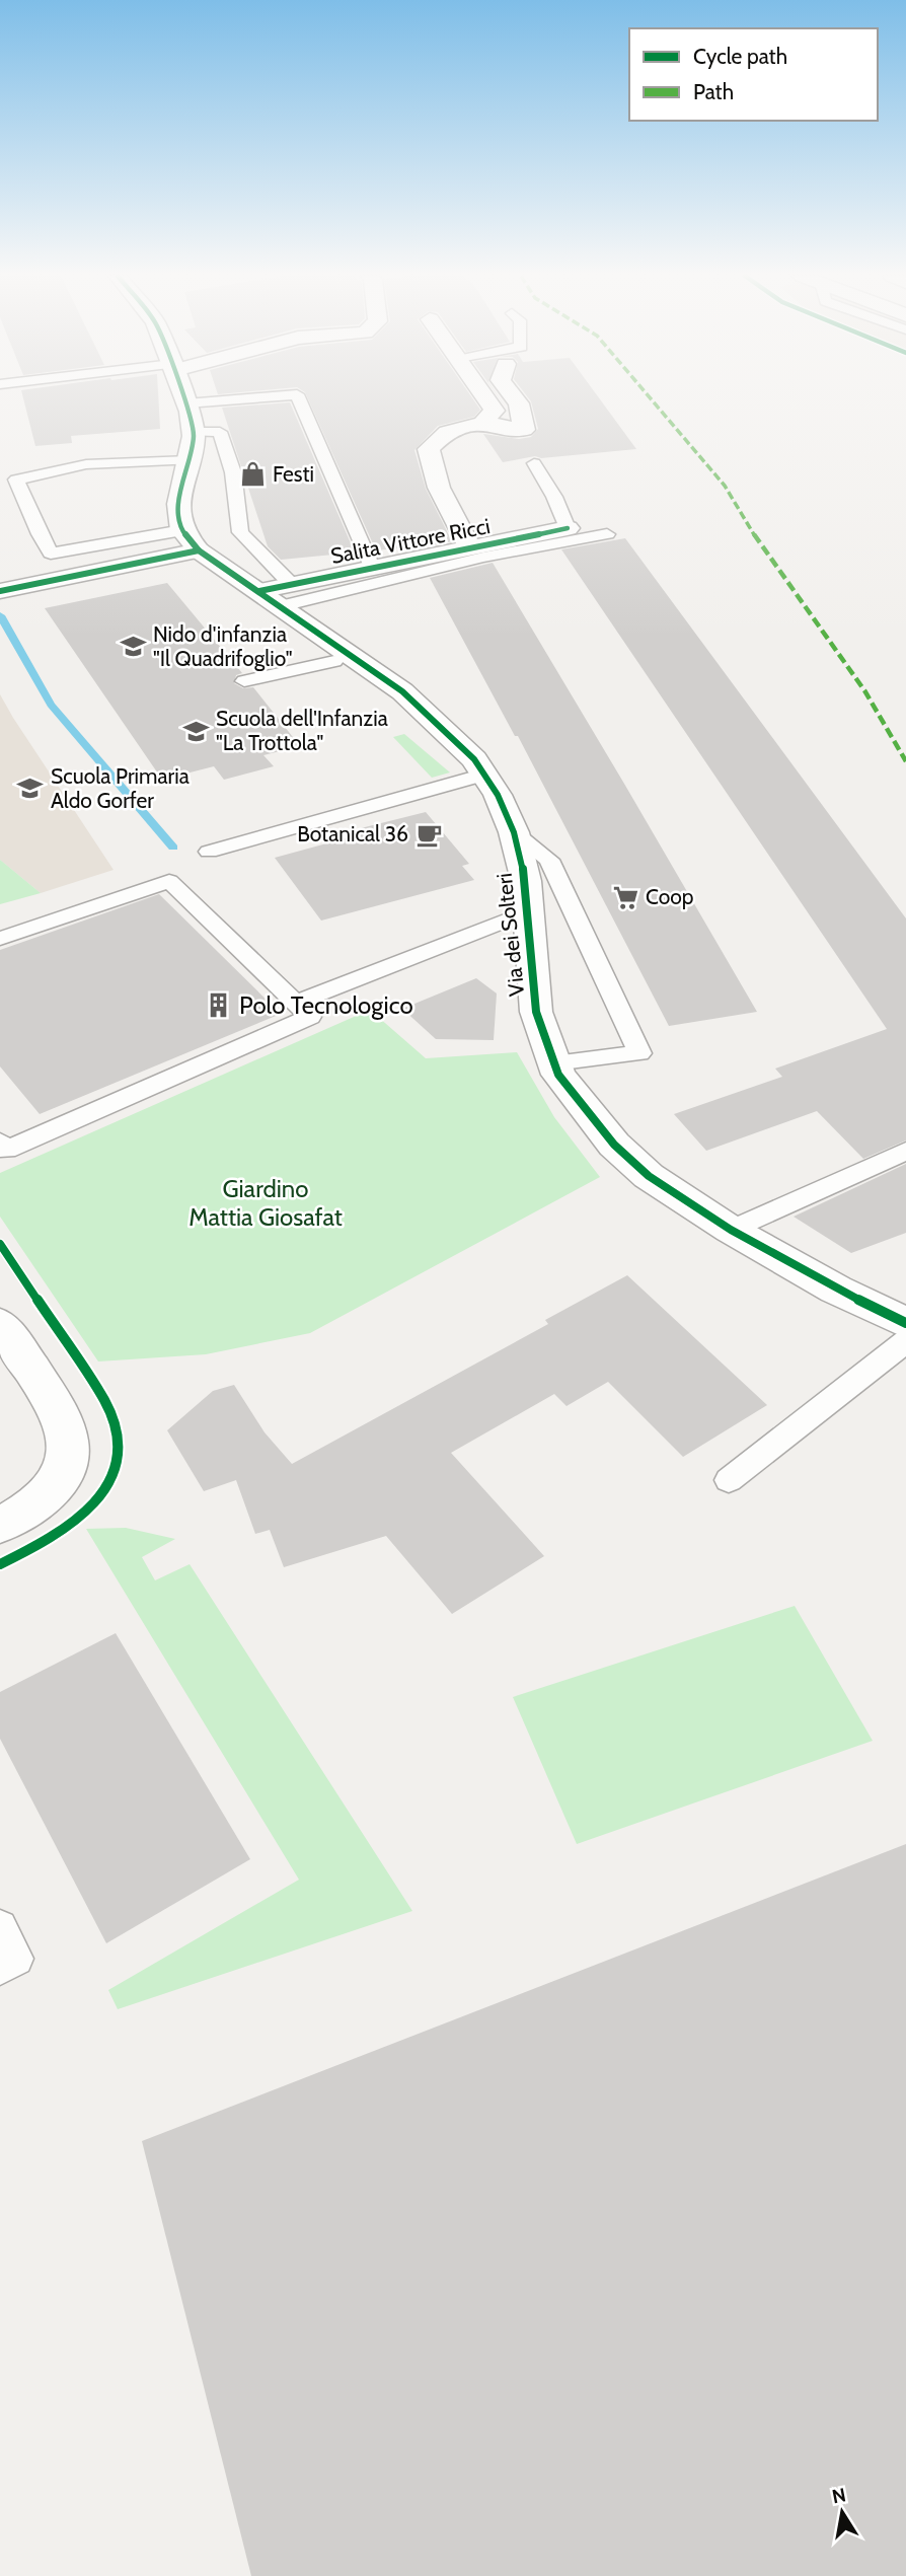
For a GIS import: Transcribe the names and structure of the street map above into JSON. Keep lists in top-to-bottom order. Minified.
{"streets":{"street":["Salita Vittore Ricci","Via dei Solteri"]},"crossings":[["Salita Vittore Ricci","Via dei Solteri"]],"parks":["Giardino Mattia Giosafat"],"places":{"shop":["Festi"],"school or university":["Nido d'infanzia \"Il Quadrifoglio\"","Scuola dell'Infanzia \"La Trottola\"","Scuola Primaria Aldo Gorfer"],"cafe":["Botanical 36"],"supermarket":["Coop"],"building":["Polo Tecnologico"]},"legend":["Cycle path","Path"],"north":"top"}
